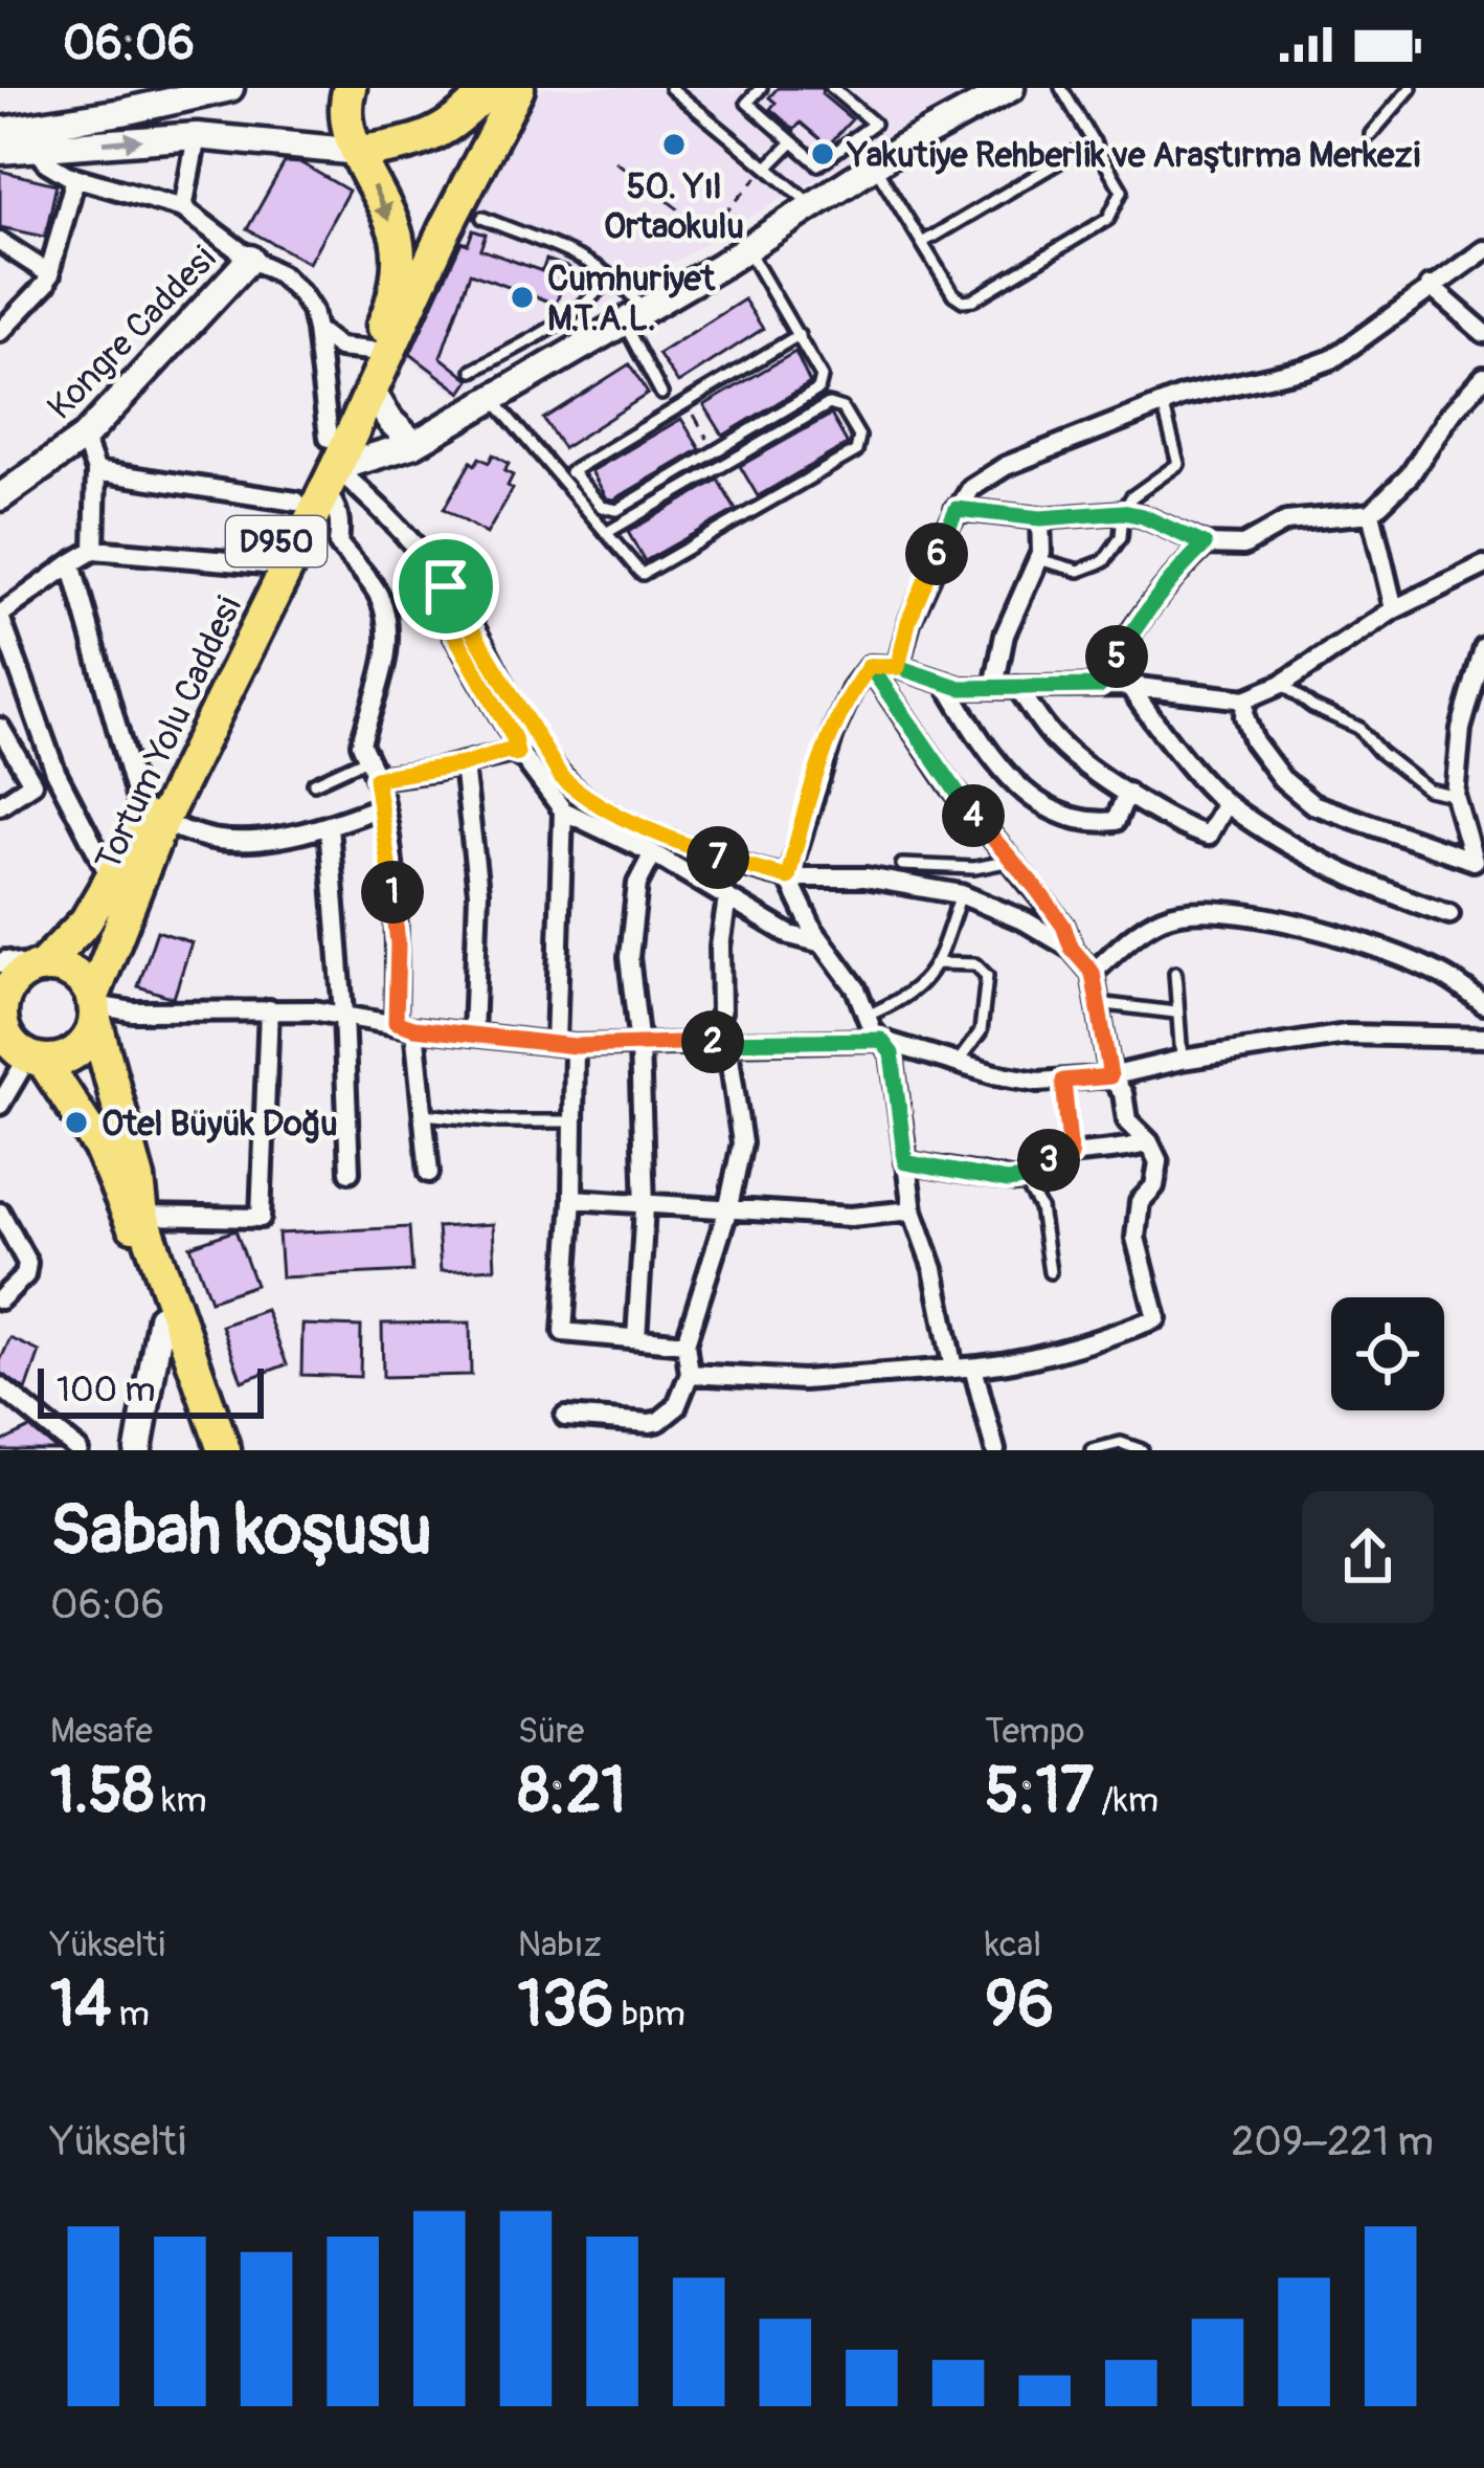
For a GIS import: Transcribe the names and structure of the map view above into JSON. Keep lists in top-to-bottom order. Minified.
{"streets":{"highway":["D950","Tortum Yolu Caddesi"],"street":["Kongre Caddesi"]},"places":["50. Yıl Ortaokulu","Yakutiye Rehberlik ve Araştırma Merkezi","Cumhuriyet M.T.A.L.","Otel Büyük Doğu"],"scale_bar":"100 m","page":{"status":"06:06","pins":["6","5","4","7","1","2","3"],"scale":"100 m","heading":["Sabah koşusu","06:06"],"stats":[["Mesafe","1.58 km"],["Süre","8:21"],["Tempo","5:17 /km"],["Yükselti","14 m"],["Nabız","136 bpm"],["kcal","96"]],"chart":["Yükselti","209–221 m"]}}
